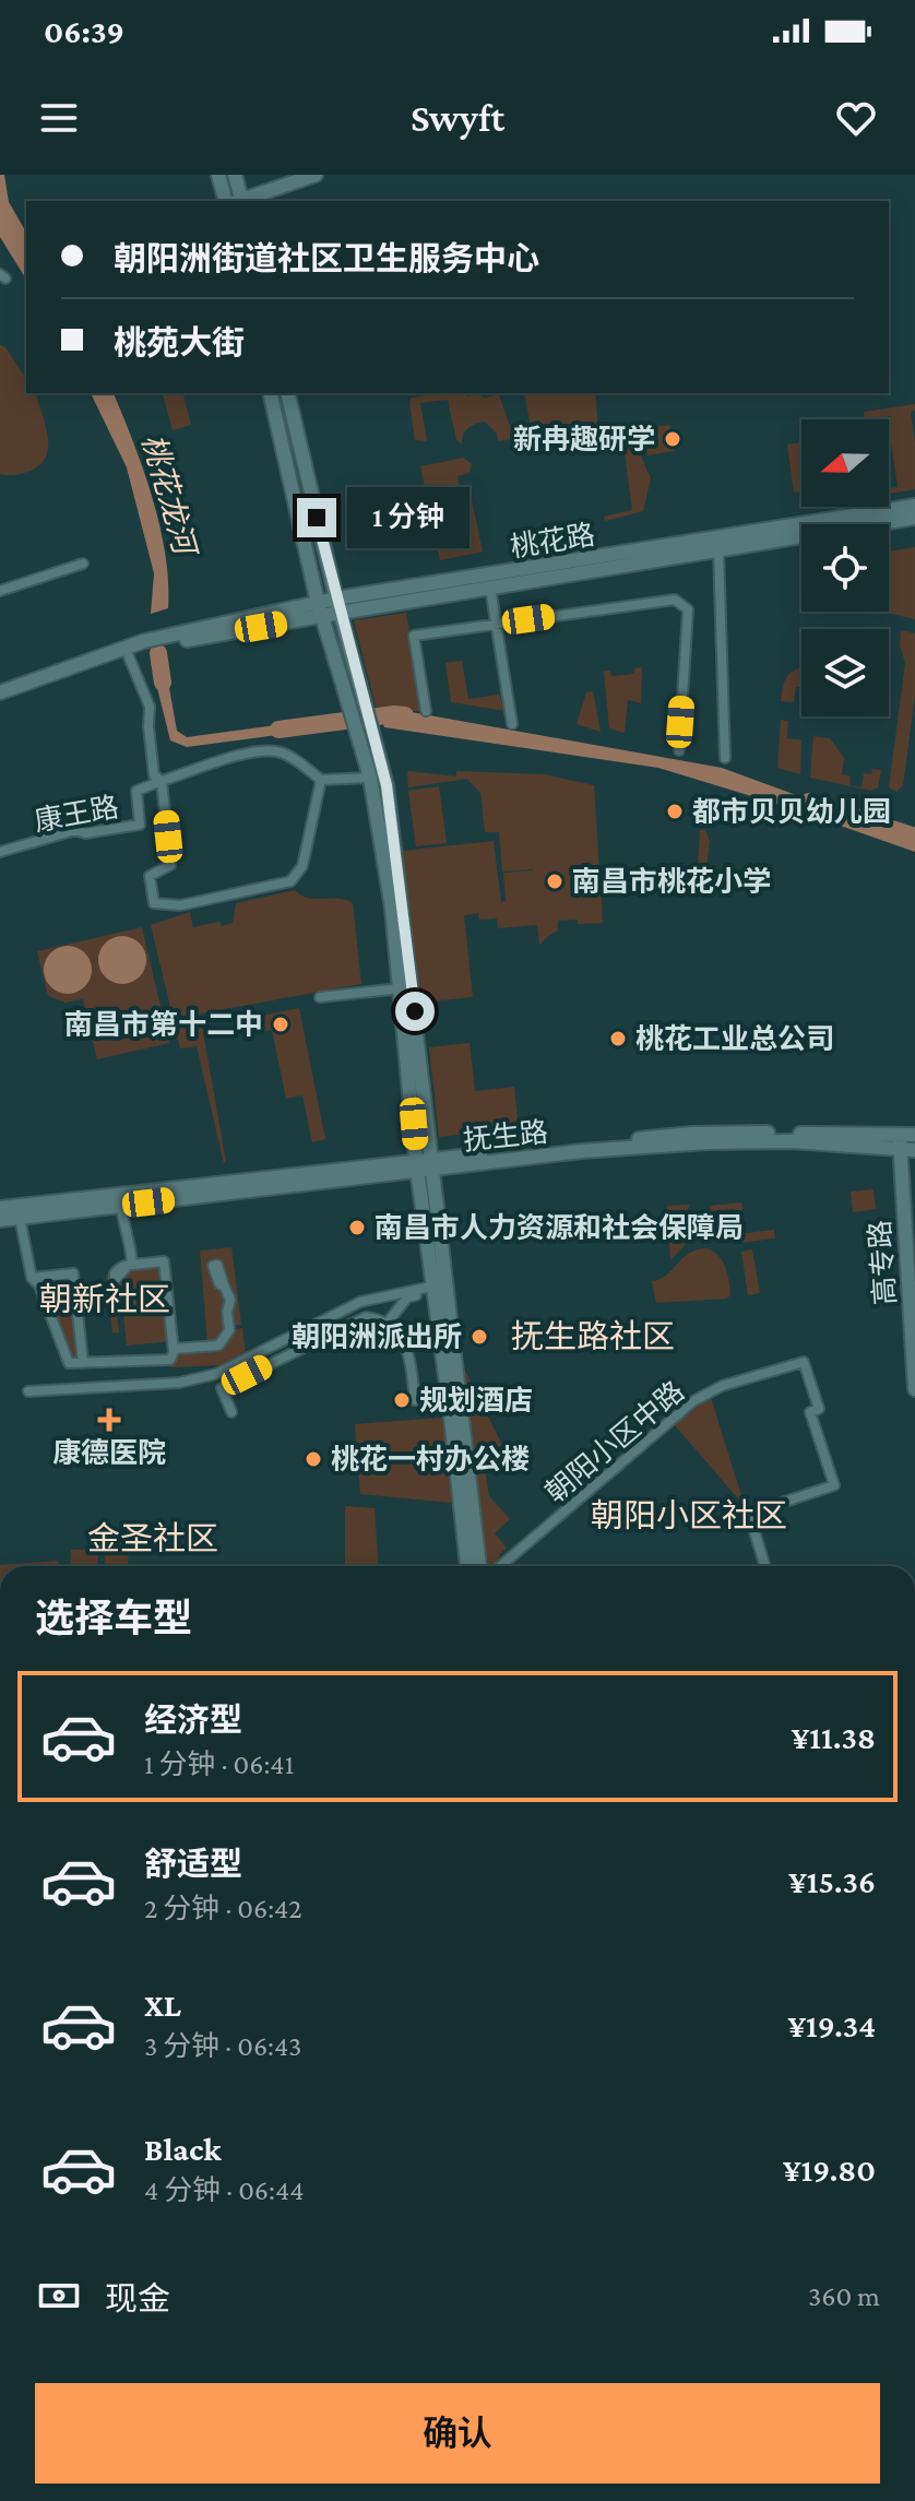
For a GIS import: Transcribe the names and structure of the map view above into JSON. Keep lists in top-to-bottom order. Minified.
{"streets":{"main road":["桃花路","抚生路","高专路"],"street":["康王路","朝阳小区中路"]},"crossings":[["抚生路","高专路"]],"districts":["朝新社区","抚生路社区","朝阳小区社区","金圣社区"],"water":["桃花龙河"],"places":{"other":["新冉趣研学","都市贝贝幼儿园","南昌市桃花小学","南昌市第十二中","桃花工业总公司","南昌市人力资源和社会保障局","朝阳洲派出所","规划酒店","桃花一村办公楼"],"health":["康德医院"]},"north":"left","page":{"status":"06:39","header":"Swyft","banner":["朝阳洲街道社区卫生服务中心","桃苑大街"],"bubble":"1 分钟","heading":"选择车型","list":[{"name":"经济型","note":"1 分钟 · 06:41","value":"¥11.38"},{"name":"舒适型","note":"2 分钟 · 06:42","value":"¥15.36"},{"name":"XL","note":"3 分钟 · 06:43","value":"¥19.34"},{"name":"Black","note":"4 分钟 · 06:44","value":"¥19.80"}],"pay":["现金","360 m"],"buttons":"确认"}}
